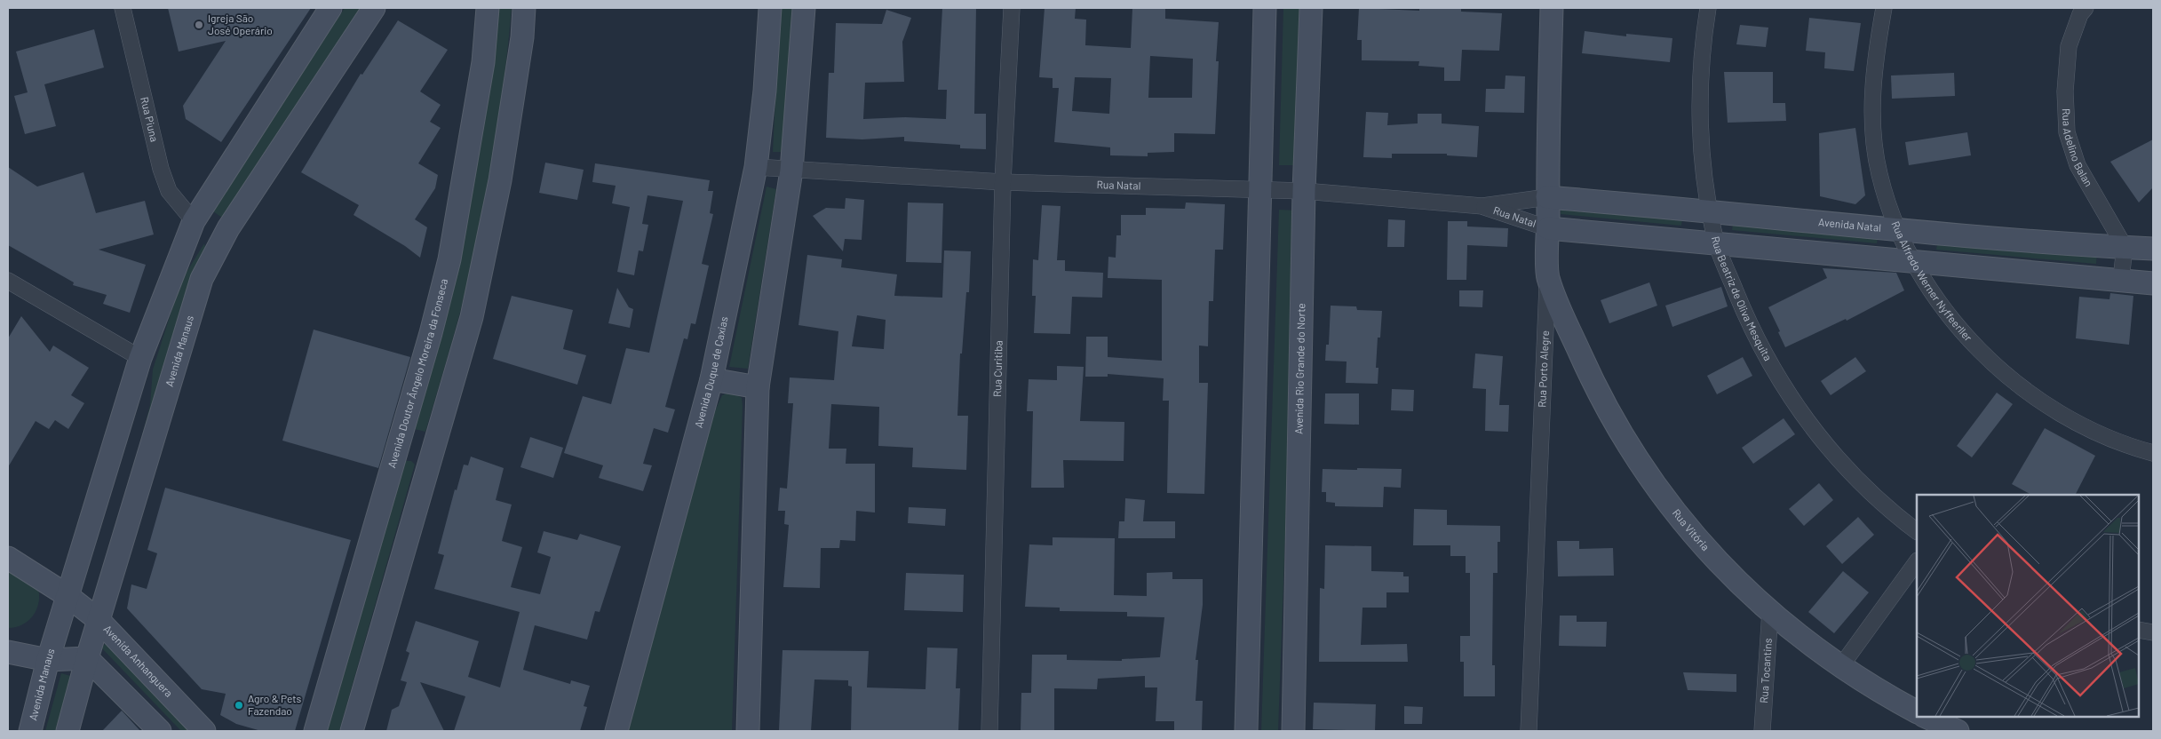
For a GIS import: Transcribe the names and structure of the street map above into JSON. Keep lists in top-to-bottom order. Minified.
{"streets":{"street":["Rua Piuna","Rua Adelino Balan","Rua Natal","Avenida Natal","Rua Alfredo Werner Nyffeerller","Rua Beatriz de Oliva Mesquita","Avenida Manaus","Rua Curitiba","Avenida Rio Grande do Norte","Rua Porto Alegre","Avenida Doutor Ângelo Moreira da Fonseca","Avenida Duque de Caxias","Rua Vitória","Avenida Anhanguera","Rua Tocantins"]},"crossings":[["Rua Piuna","Avenida Manaus"],["Rua Adelino Balan","Avenida Natal"],["Rua Natal","Avenida Natal"],["Rua Natal","Rua Curitiba"],["Rua Natal","Avenida Rio Grande do Norte"],["Rua Natal","Rua Porto Alegre"],["Rua Natal","Avenida Duque de Caxias"],["Avenida Natal","Rua Alfredo Werner Nyffeerller"],["Avenida Natal","Rua Beatriz de Oliva Mesquita"],["Avenida Natal","Rua Porto Alegre"],["Avenida Manaus","Avenida Anhanguera"],["Rua Porto Alegre","Rua Vitória"],["Rua Vitória","Rua Tocantins"]],"places":["Igreja São José Operário","Agro & Pets Fazendao"]}
